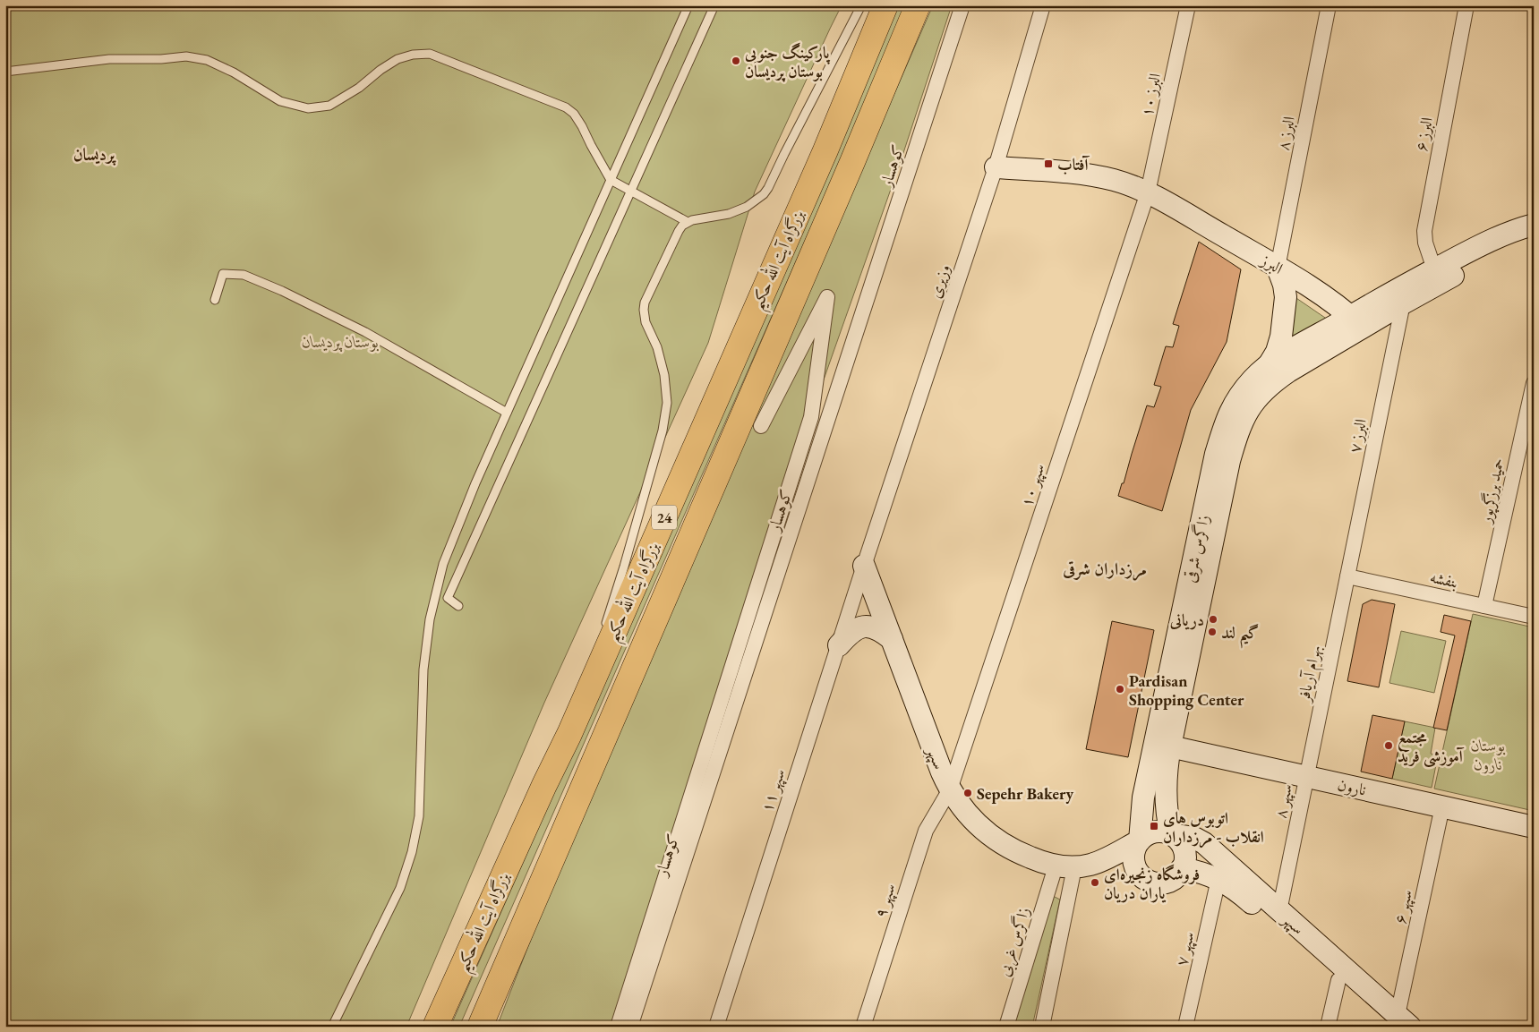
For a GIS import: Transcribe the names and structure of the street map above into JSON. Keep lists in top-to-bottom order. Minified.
{"streets":{"highway":["بزرگراه آیت الله حکیم","24"],"street":["البرز ۱۰","البرز ۸","البرز ۶","کوهسار","البرز","وزیری","البرز ۷","سپهر ۱۰","حمید برزگرپور","زاگرس شرقی","بنفشه","بهرام آریافر","سپهر","نارون","سپهر ۱۱","سپهر ۸","سپهر ۹","سپهر ۶","زاگرس غربی","سپهر ۷"]},"crossings":[["البرز ۱۰","البرز"],["البرز ۱۰","سپهر ۱۰"],["البرز ۸","البرز"],["البرز","وزیری"],["البرز","سپهر ۱۰"],["البرز","زاگرس شرقی"],["وزیری","سپهر"],["وزیری","سپهر ۱۱"],["البرز ۷","بنفشه"],["البرز ۷","بهرام آریافر"],["سپهر ۱۰","سپهر"],["سپهر ۱۰","سپهر ۹"],["حمید برزگرپور","بنفشه"],["زاگرس شرقی","سپهر"],["زاگرس شرقی","نارون"],["بنفشه","بهرام آریافر"],["بهرام آریافر","نارون"],["بهرام آریافر","سپهر ۸"],["سپهر","سپهر ۱۱"],["سپهر","سپهر ۸"],["سپهر","سپهر ۹"],["سپهر","سپهر ۶"],["سپهر","زاگرس غربی"],["سپهر","سپهر ۷"],["نارون","سپهر ۸"],["نارون","سپهر ۶"]],"districts":["پردیسان","مرزداران شرقی"],"parks":["بوستان پردیسان","بوستان نارون"],"places":{"other":["پارکینگ جنوبی بوستان پردیسان","دریانی","گیم لند","Pardisan Shopping Center","مجتمع آموزشی فرید","Sepehr Bakery","فروشگاه زنجیره‌ای یاران دریان"],"transit":["آفتاب","اتوبوس های انقلاب - مرزداران"]}}
